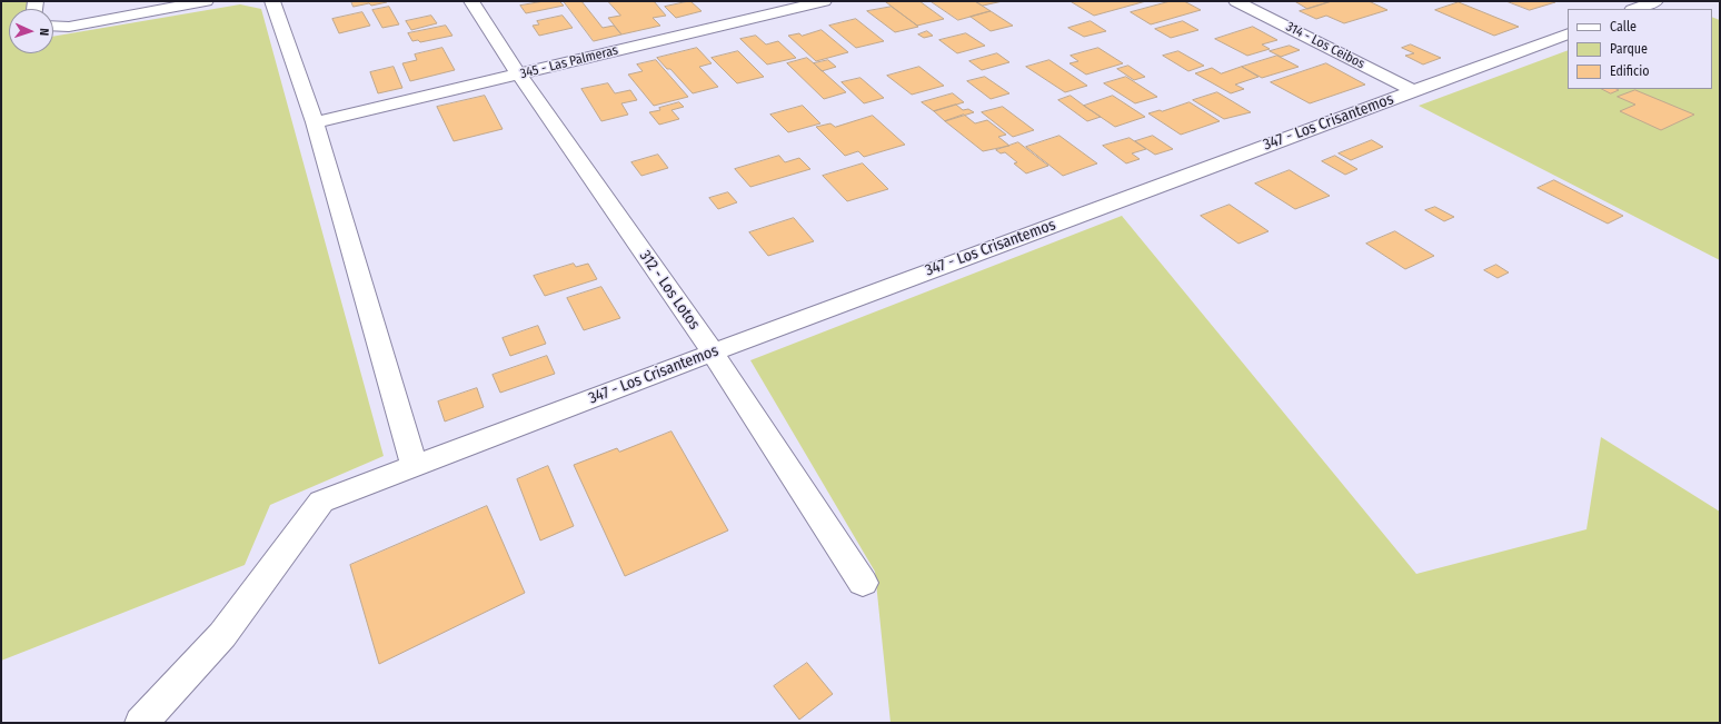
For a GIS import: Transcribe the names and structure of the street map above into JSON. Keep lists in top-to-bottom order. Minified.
{"streets":{"street":["314 - Los Ceibos","345 - Las Palmeras","347 - Los Crisantemos","312 - Los Lotos"]},"crossings":[["314 - Los Ceibos","347 - Los Crisantemos"],["345 - Las Palmeras","312 - Los Lotos"],["347 - Los Crisantemos","312 - Los Lotos"]],"legend":["Calle","Parque","Edificio"],"north":"right"}
